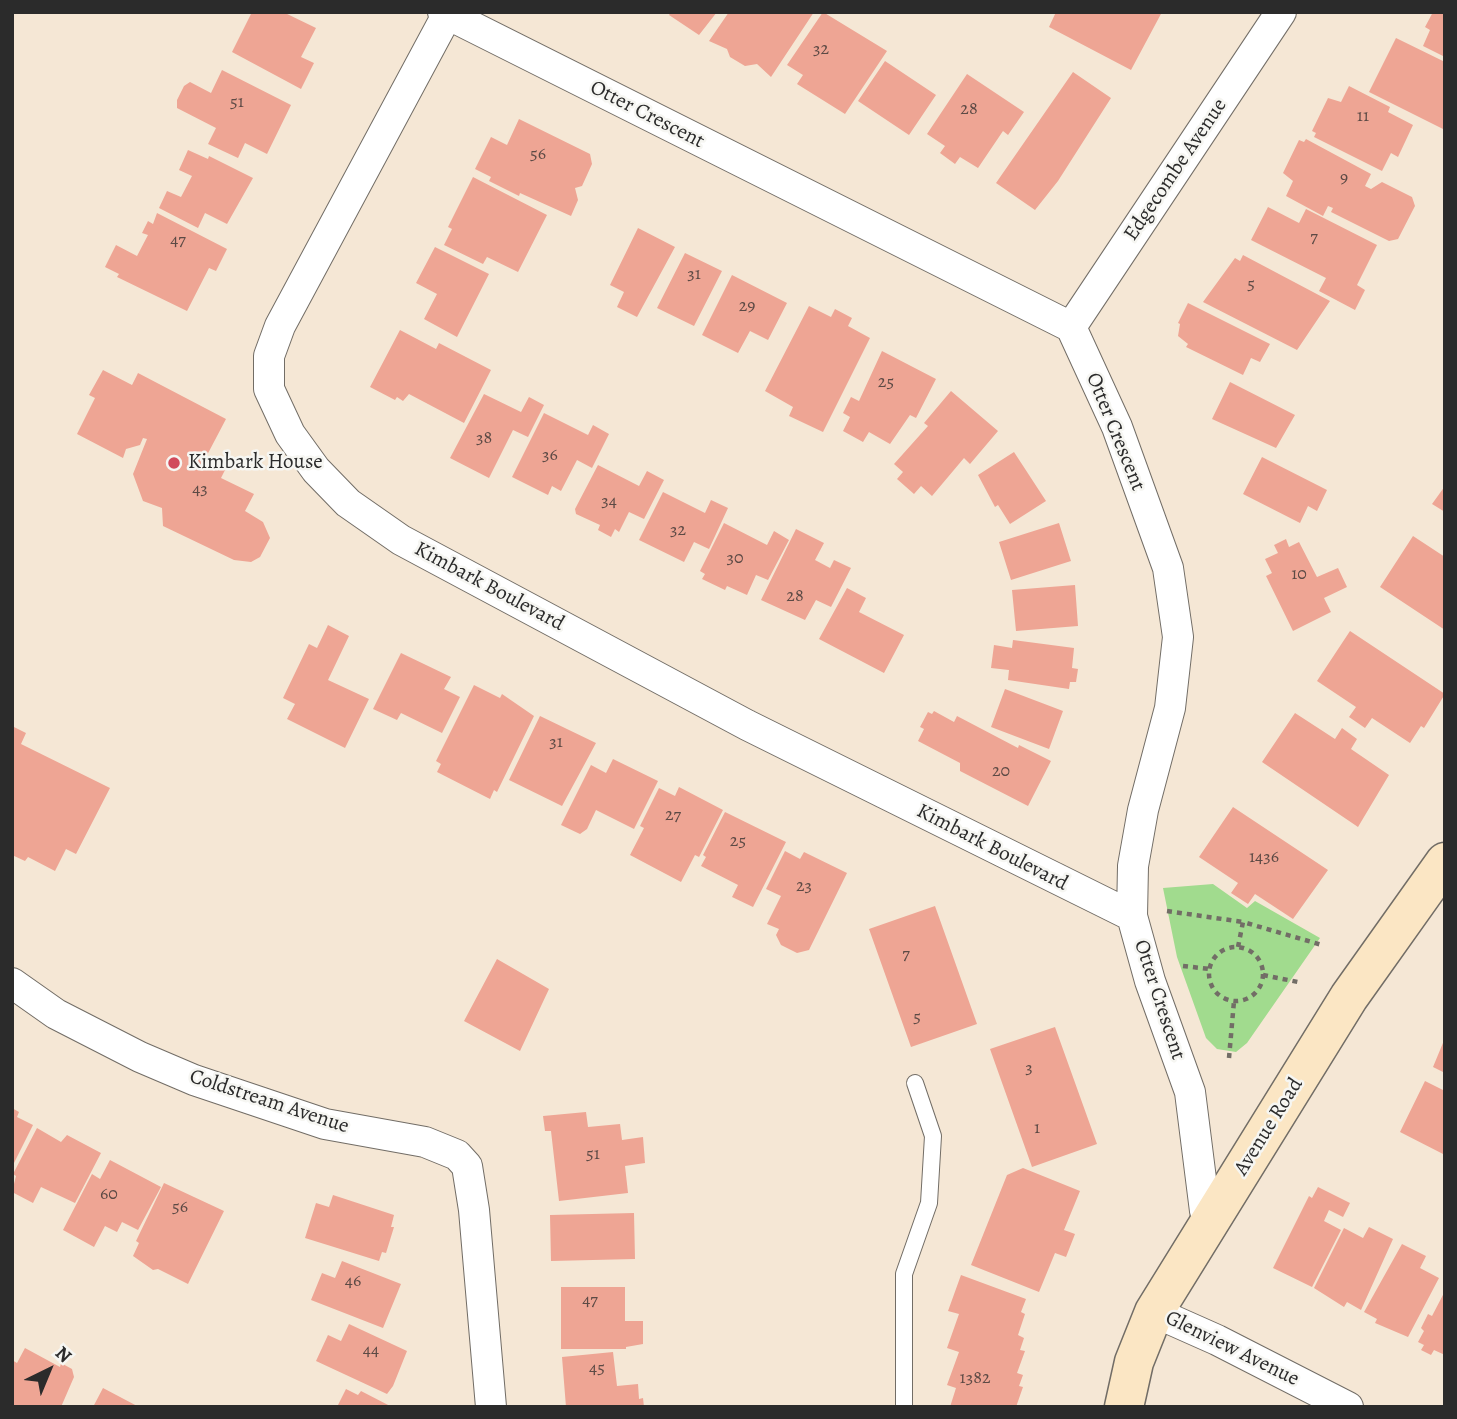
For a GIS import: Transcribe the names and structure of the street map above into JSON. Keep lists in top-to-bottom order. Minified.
{"streets":{"main road":["Avenue Road"],"street":["Otter Crescent","Edgecombe Avenue","Kimbark Boulevard","Coldstream Avenue","Glenview Avenue"]},"crossings":[["Otter Crescent","Edgecombe Avenue"],["Otter Crescent","Kimbark Boulevard"],["Otter Crescent","Avenue Road"],["Avenue Road","Glenview Avenue"]],"places":["Kimbark House"],"house_numbers":["32","51","28","11","56","9","7","47","31","5","29","25","38","36","43","34","32","30","10","28","31","20","27","25","1436","23","7","5","3","1","51","60","56","46","47","44","45","1382"],"north":"top right"}
